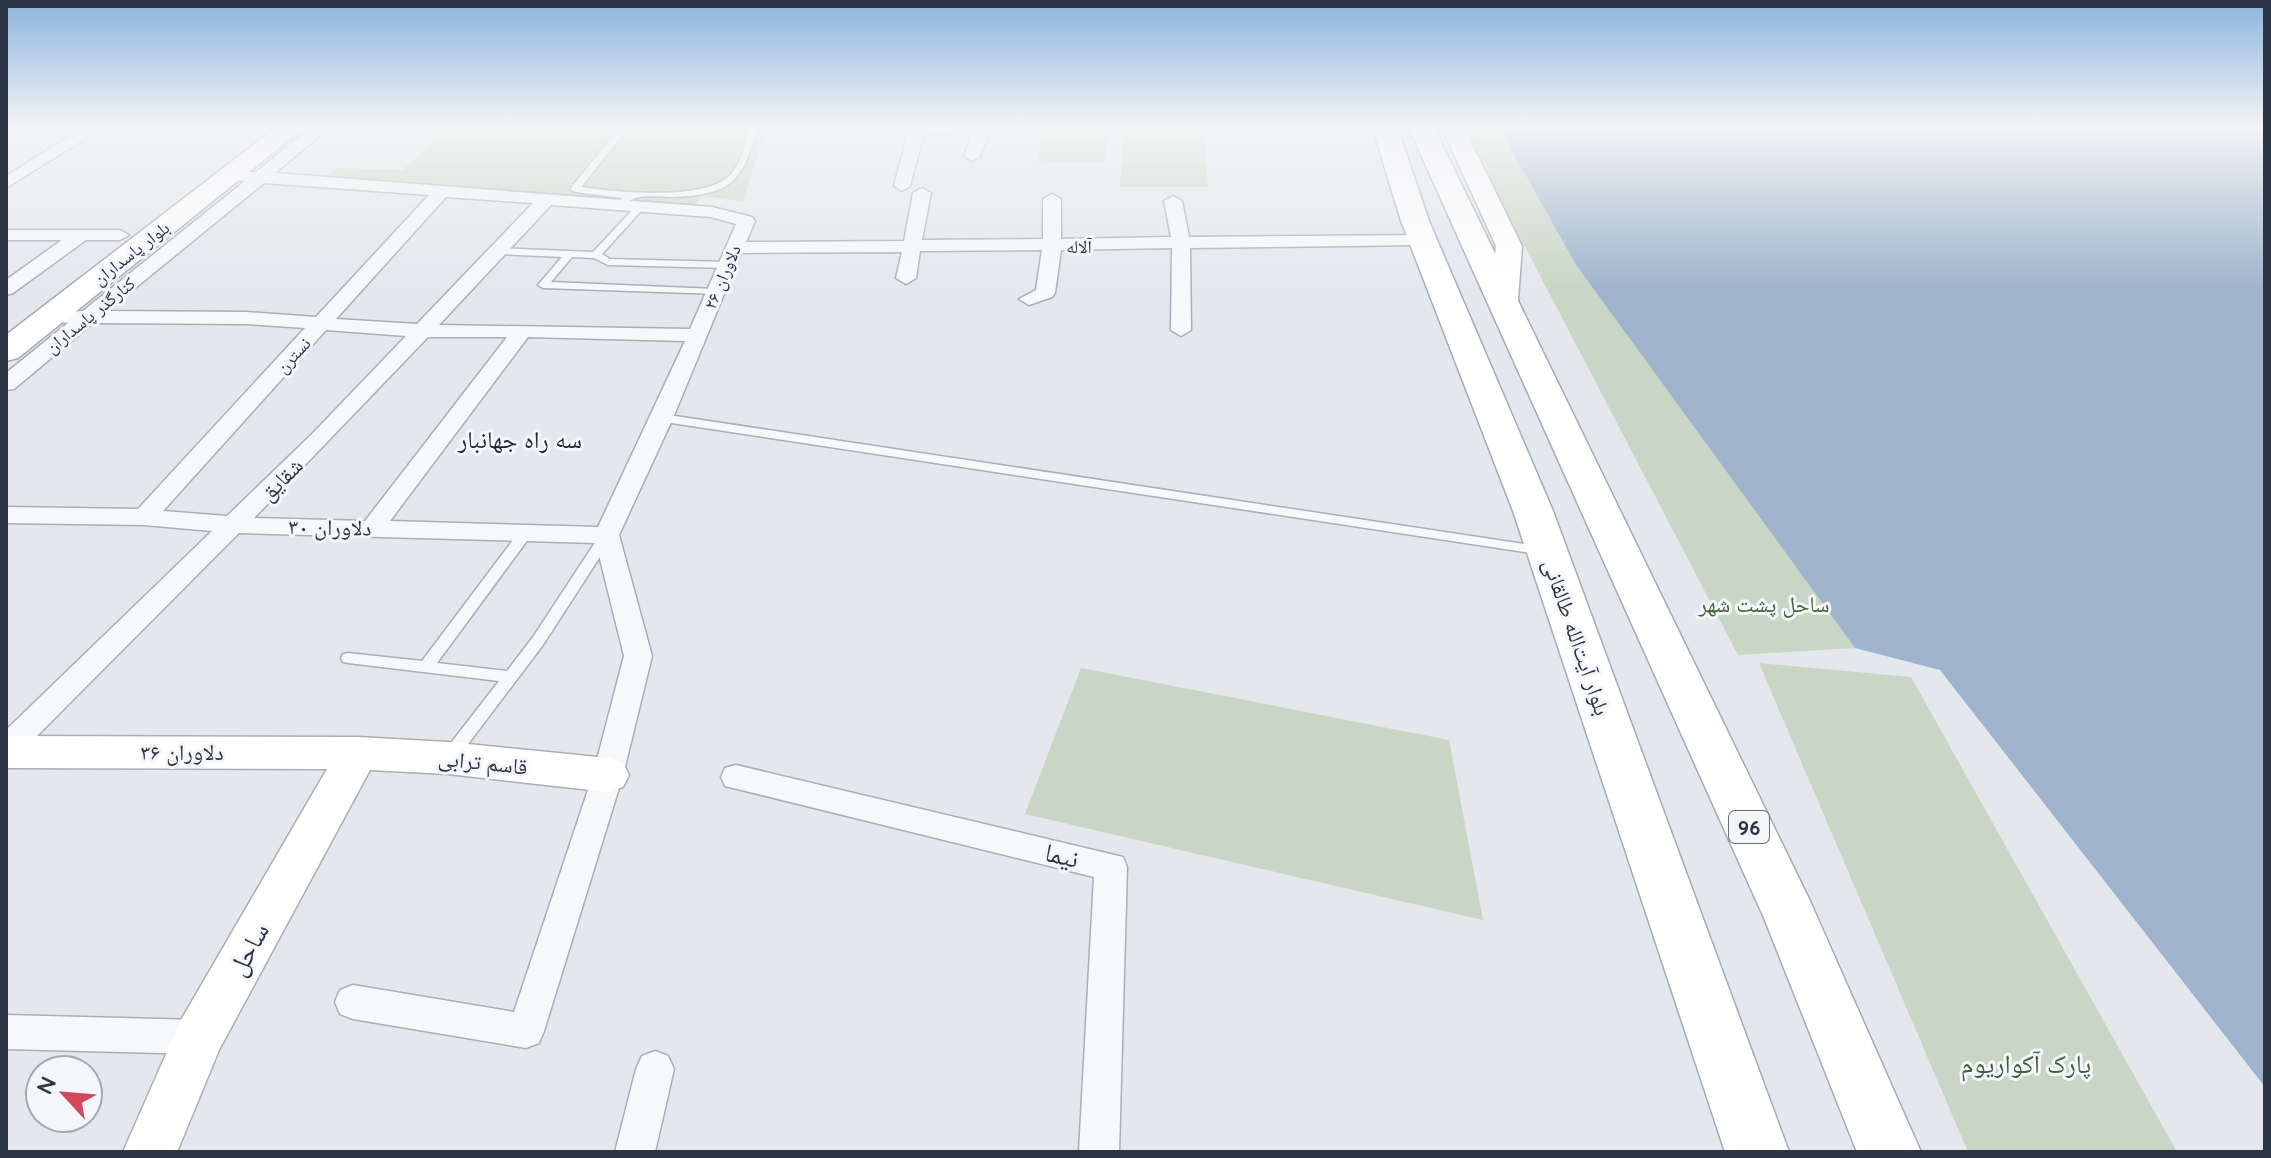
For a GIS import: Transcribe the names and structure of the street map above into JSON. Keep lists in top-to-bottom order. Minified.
{"streets":{"main road":["بلوار پاسداران","بلوار آیت‌الله طالقانی","96"],"street":["آلاله","دلاوران ۲۶","کنارگذر پاسداران","نسترن","شقایق","دلاوران ۳۰","دلاوران ۳۶","قاسم ترابی","نیما","ساحل"]},"crossings":[["آلاله","دلاوران ۲۶"],["آلاله","بلوار آیت‌الله طالقانی"],["دلاوران ۲۶","نسترن"],["دلاوران ۲۶","شقایق"],["دلاوران ۲۶","دلاوران ۳۰"],["نسترن","دلاوران ۳۰"],["شقایق","دلاوران ۳۰"],["شقایق","دلاوران ۳۶"],["دلاوران ۳۶","قاسم ترابی"],["دلاوران ۳۶","ساحل"],["قاسم ترابی","ساحل"]],"districts":["سه راه جهانبار"],"parks":["ساحل پشت شهر","پارک آکواریوم"],"north":"top left"}
